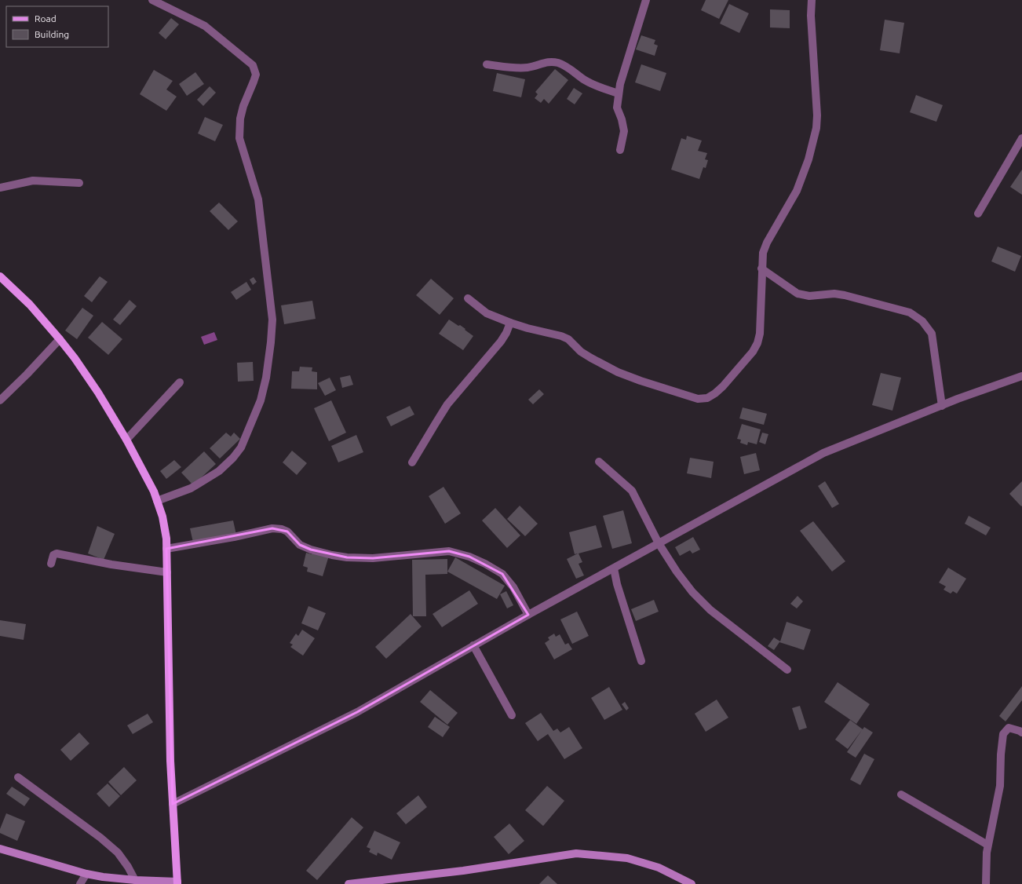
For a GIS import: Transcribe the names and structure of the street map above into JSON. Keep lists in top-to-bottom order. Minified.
{"legend":["Road","Building"]}
